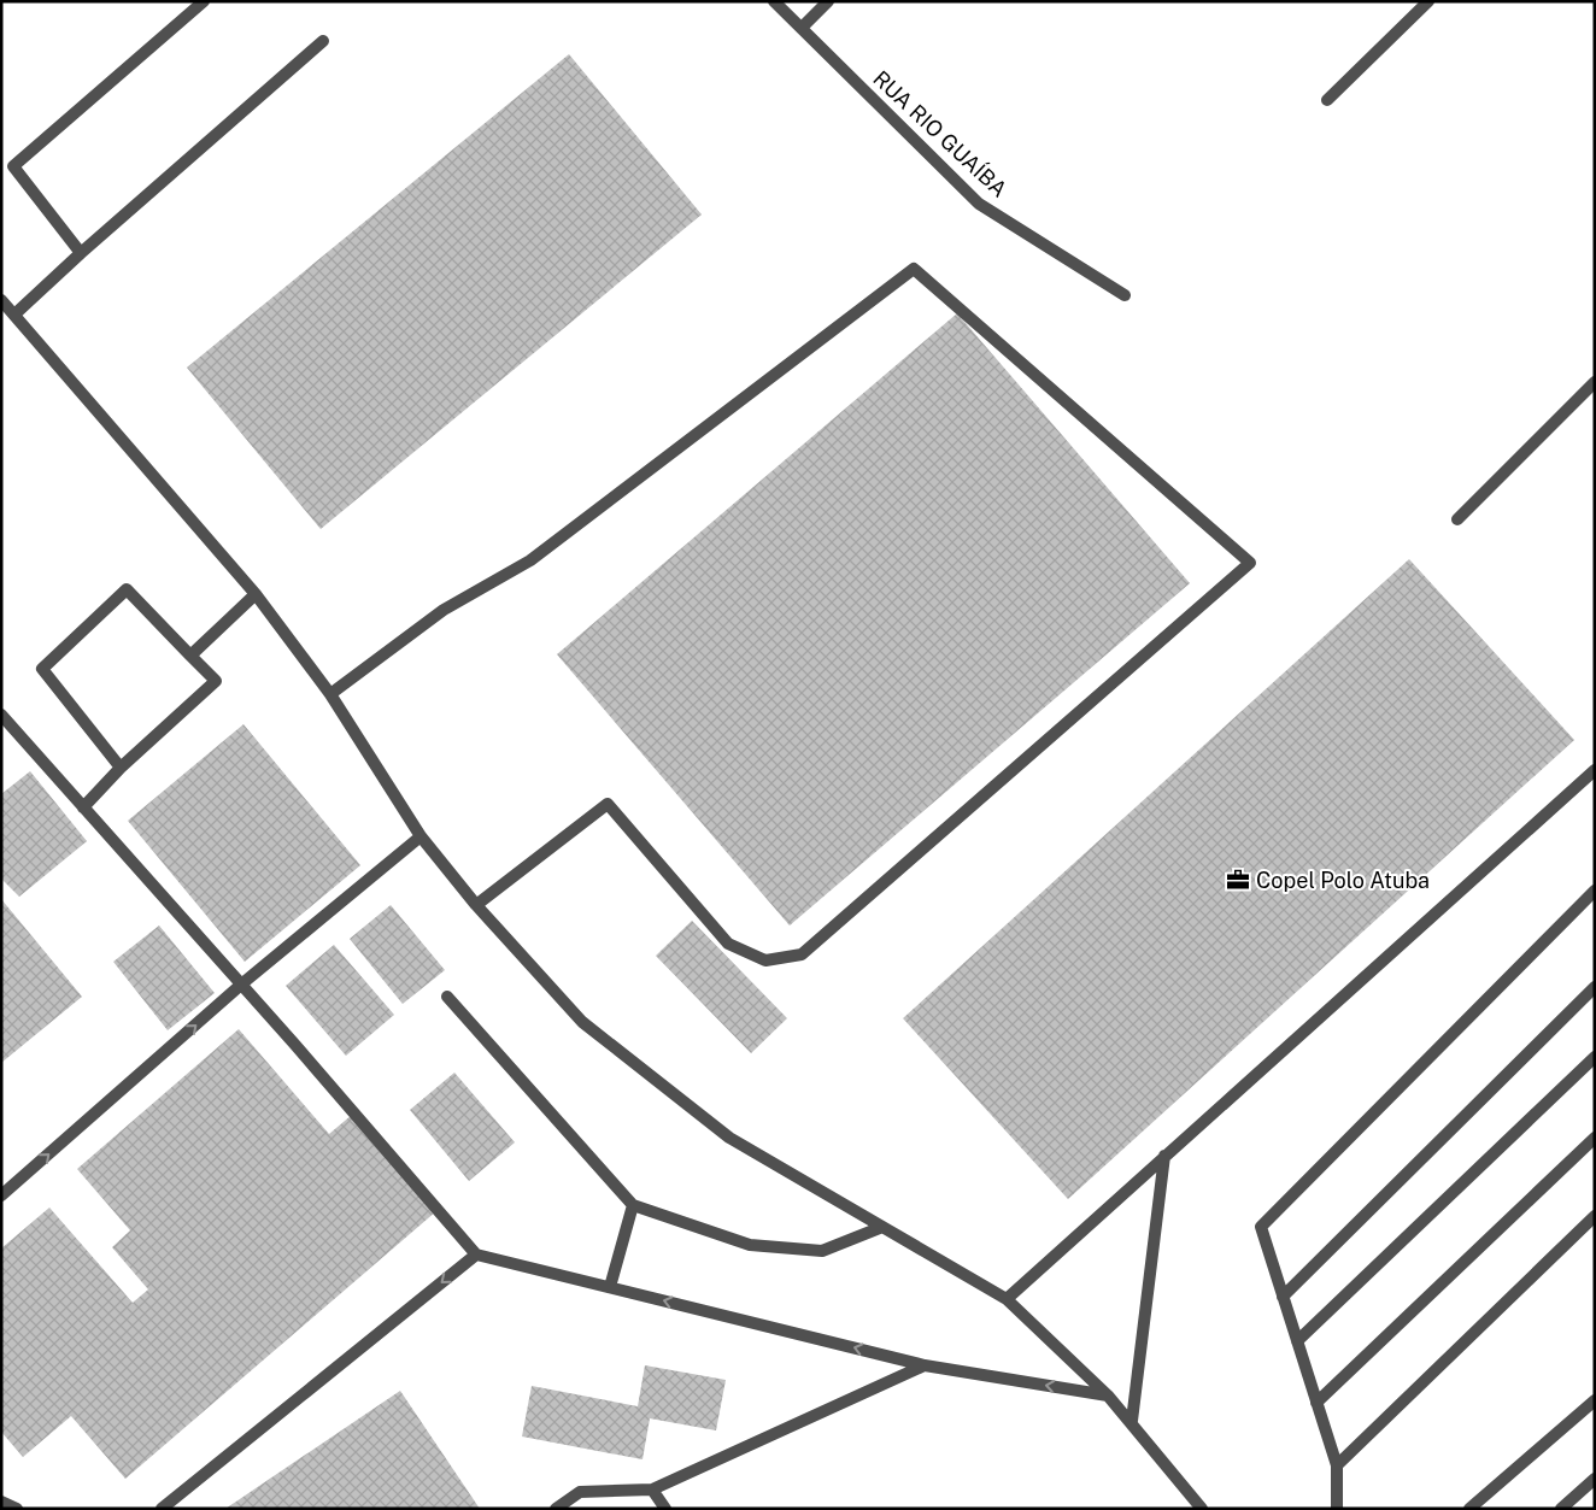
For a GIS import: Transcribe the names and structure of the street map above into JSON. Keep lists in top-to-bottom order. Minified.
{"streets":{"street":["RUA RIO GUAÍBA"]},"places":{"office":["Copel Polo Atuba"]}}
